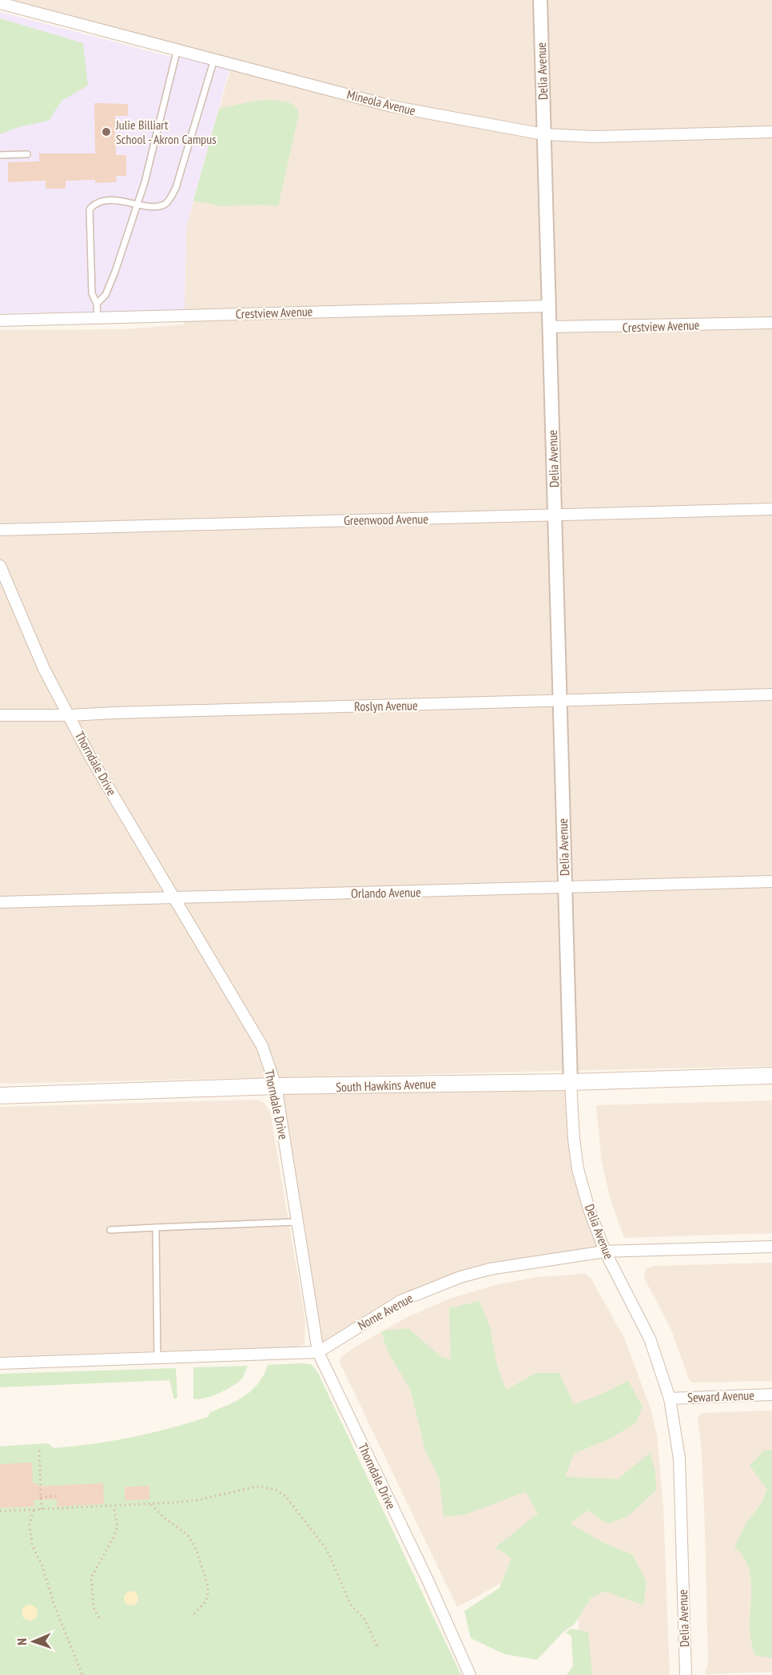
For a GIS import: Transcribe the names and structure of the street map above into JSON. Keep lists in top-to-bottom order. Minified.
{"streets":{"main road":["South Hawkins Avenue"],"street":["Delia Avenue","Mineola Avenue","Crestview Avenue","Greenwood Avenue","Roslyn Avenue","Thorndale Drive","Orlando Avenue","Nome Avenue","Seward Avenue"]},"crossings":[["Delia Avenue","Mineola Avenue"],["Delia Avenue","Crestview Avenue"],["Delia Avenue","Greenwood Avenue"],["Delia Avenue","Roslyn Avenue"],["Delia Avenue","Orlando Avenue"],["Delia Avenue","South Hawkins Avenue"],["Delia Avenue","Nome Avenue"],["Delia Avenue","Seward Avenue"],["Roslyn Avenue","Thorndale Drive"],["Thorndale Drive","Orlando Avenue"],["Thorndale Drive","South Hawkins Avenue"],["Thorndale Drive","Nome Avenue"]],"places":["Julie Billiart School - Akron Campus"],"north":"left"}
